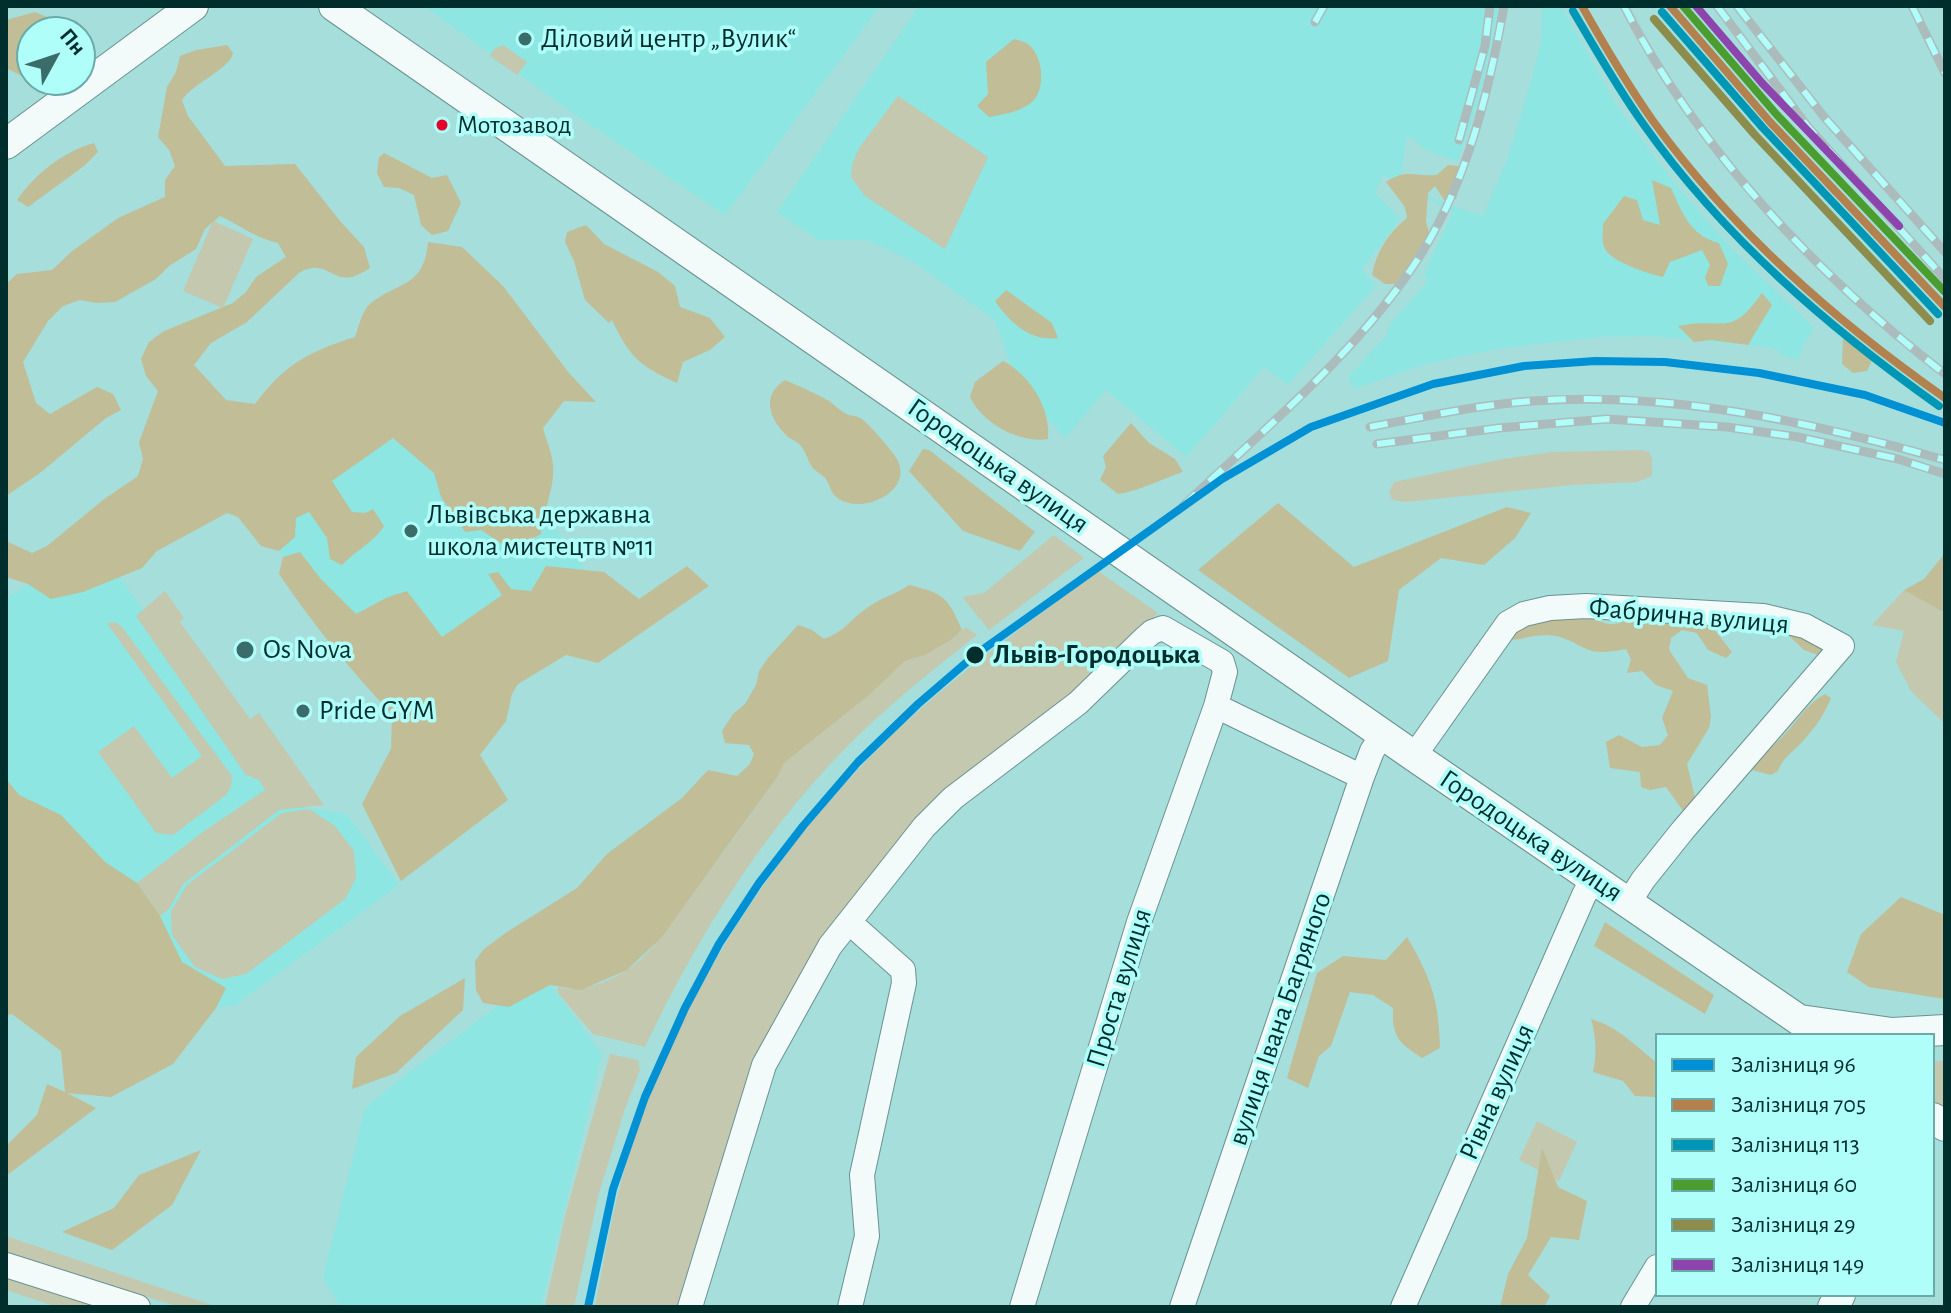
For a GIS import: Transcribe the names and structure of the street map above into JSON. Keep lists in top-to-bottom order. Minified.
{"streets":{"main road":["Городоцька вулиця"],"street":["Фабрична вулиця","Проста вулиця","вулиця Івана Багряного","Рівна вулиця"]},"crossings":[["Городоцька вулиця","Фабрична вулиця"],["Городоцька вулиця","вулиця Івана Багряного"],["Городоцька вулиця","Рівна вулиця"]],"places":["Діловий центр „Вулик“","Мотозавод","Львівська державна школа мистецтв №11","Os Nova","Львів-Городоцька","Pride GYM"],"lines":["rail line 705","rail line 60","rail line 149","rail line 113","rail line 29","rail line 96"],"legend":["Залізниця 96","Залізниця 705","Залізниця 113","Залізниця 60","Залізниця 29","Залізниця 149"],"north":"top right"}
